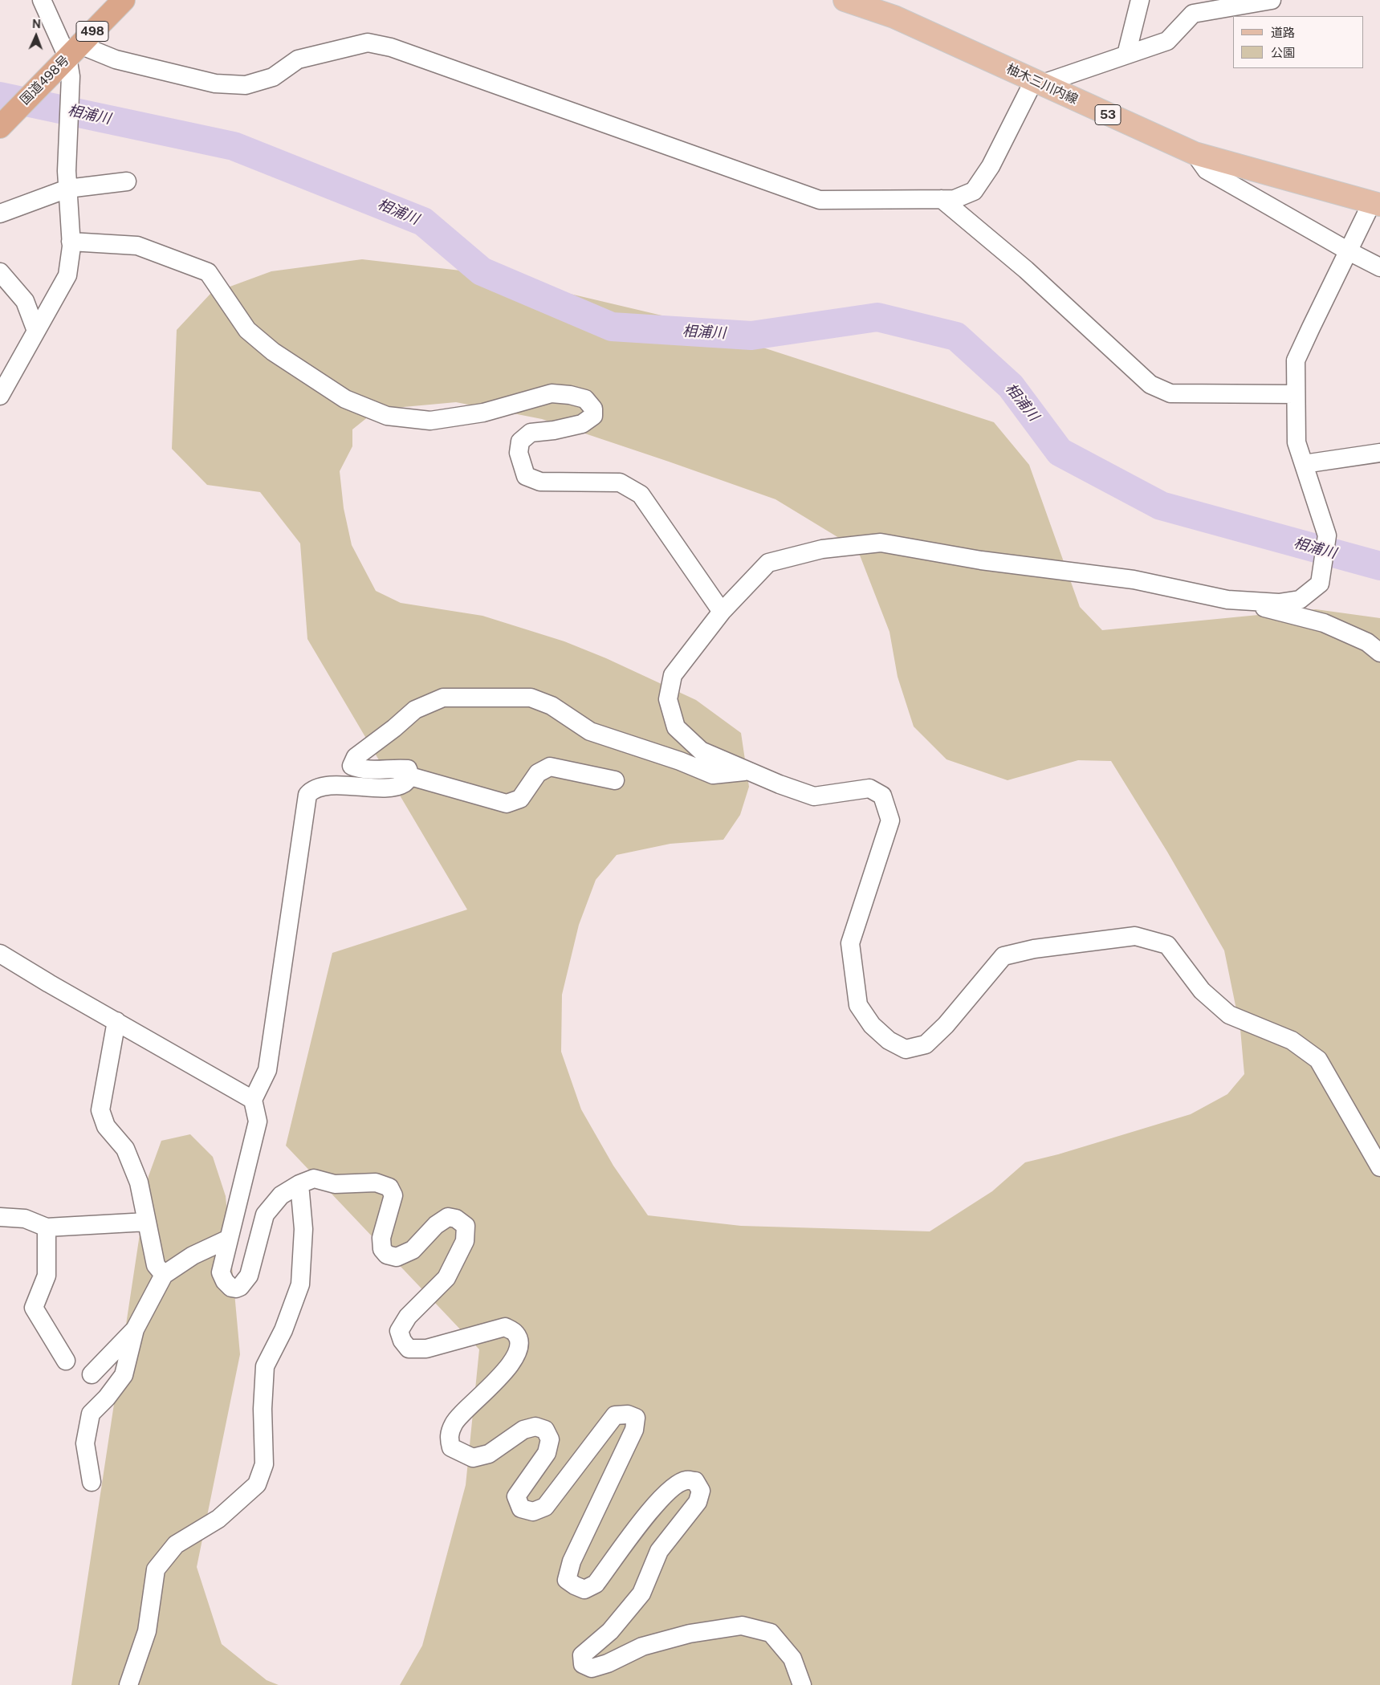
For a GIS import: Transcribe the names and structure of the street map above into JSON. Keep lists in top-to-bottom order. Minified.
{"streets":{"highway":["498","国道498号"],"main road":["柚木三川内線","53"]},"water":["相浦川"],"legend":["道路","公園"],"north":"top"}
